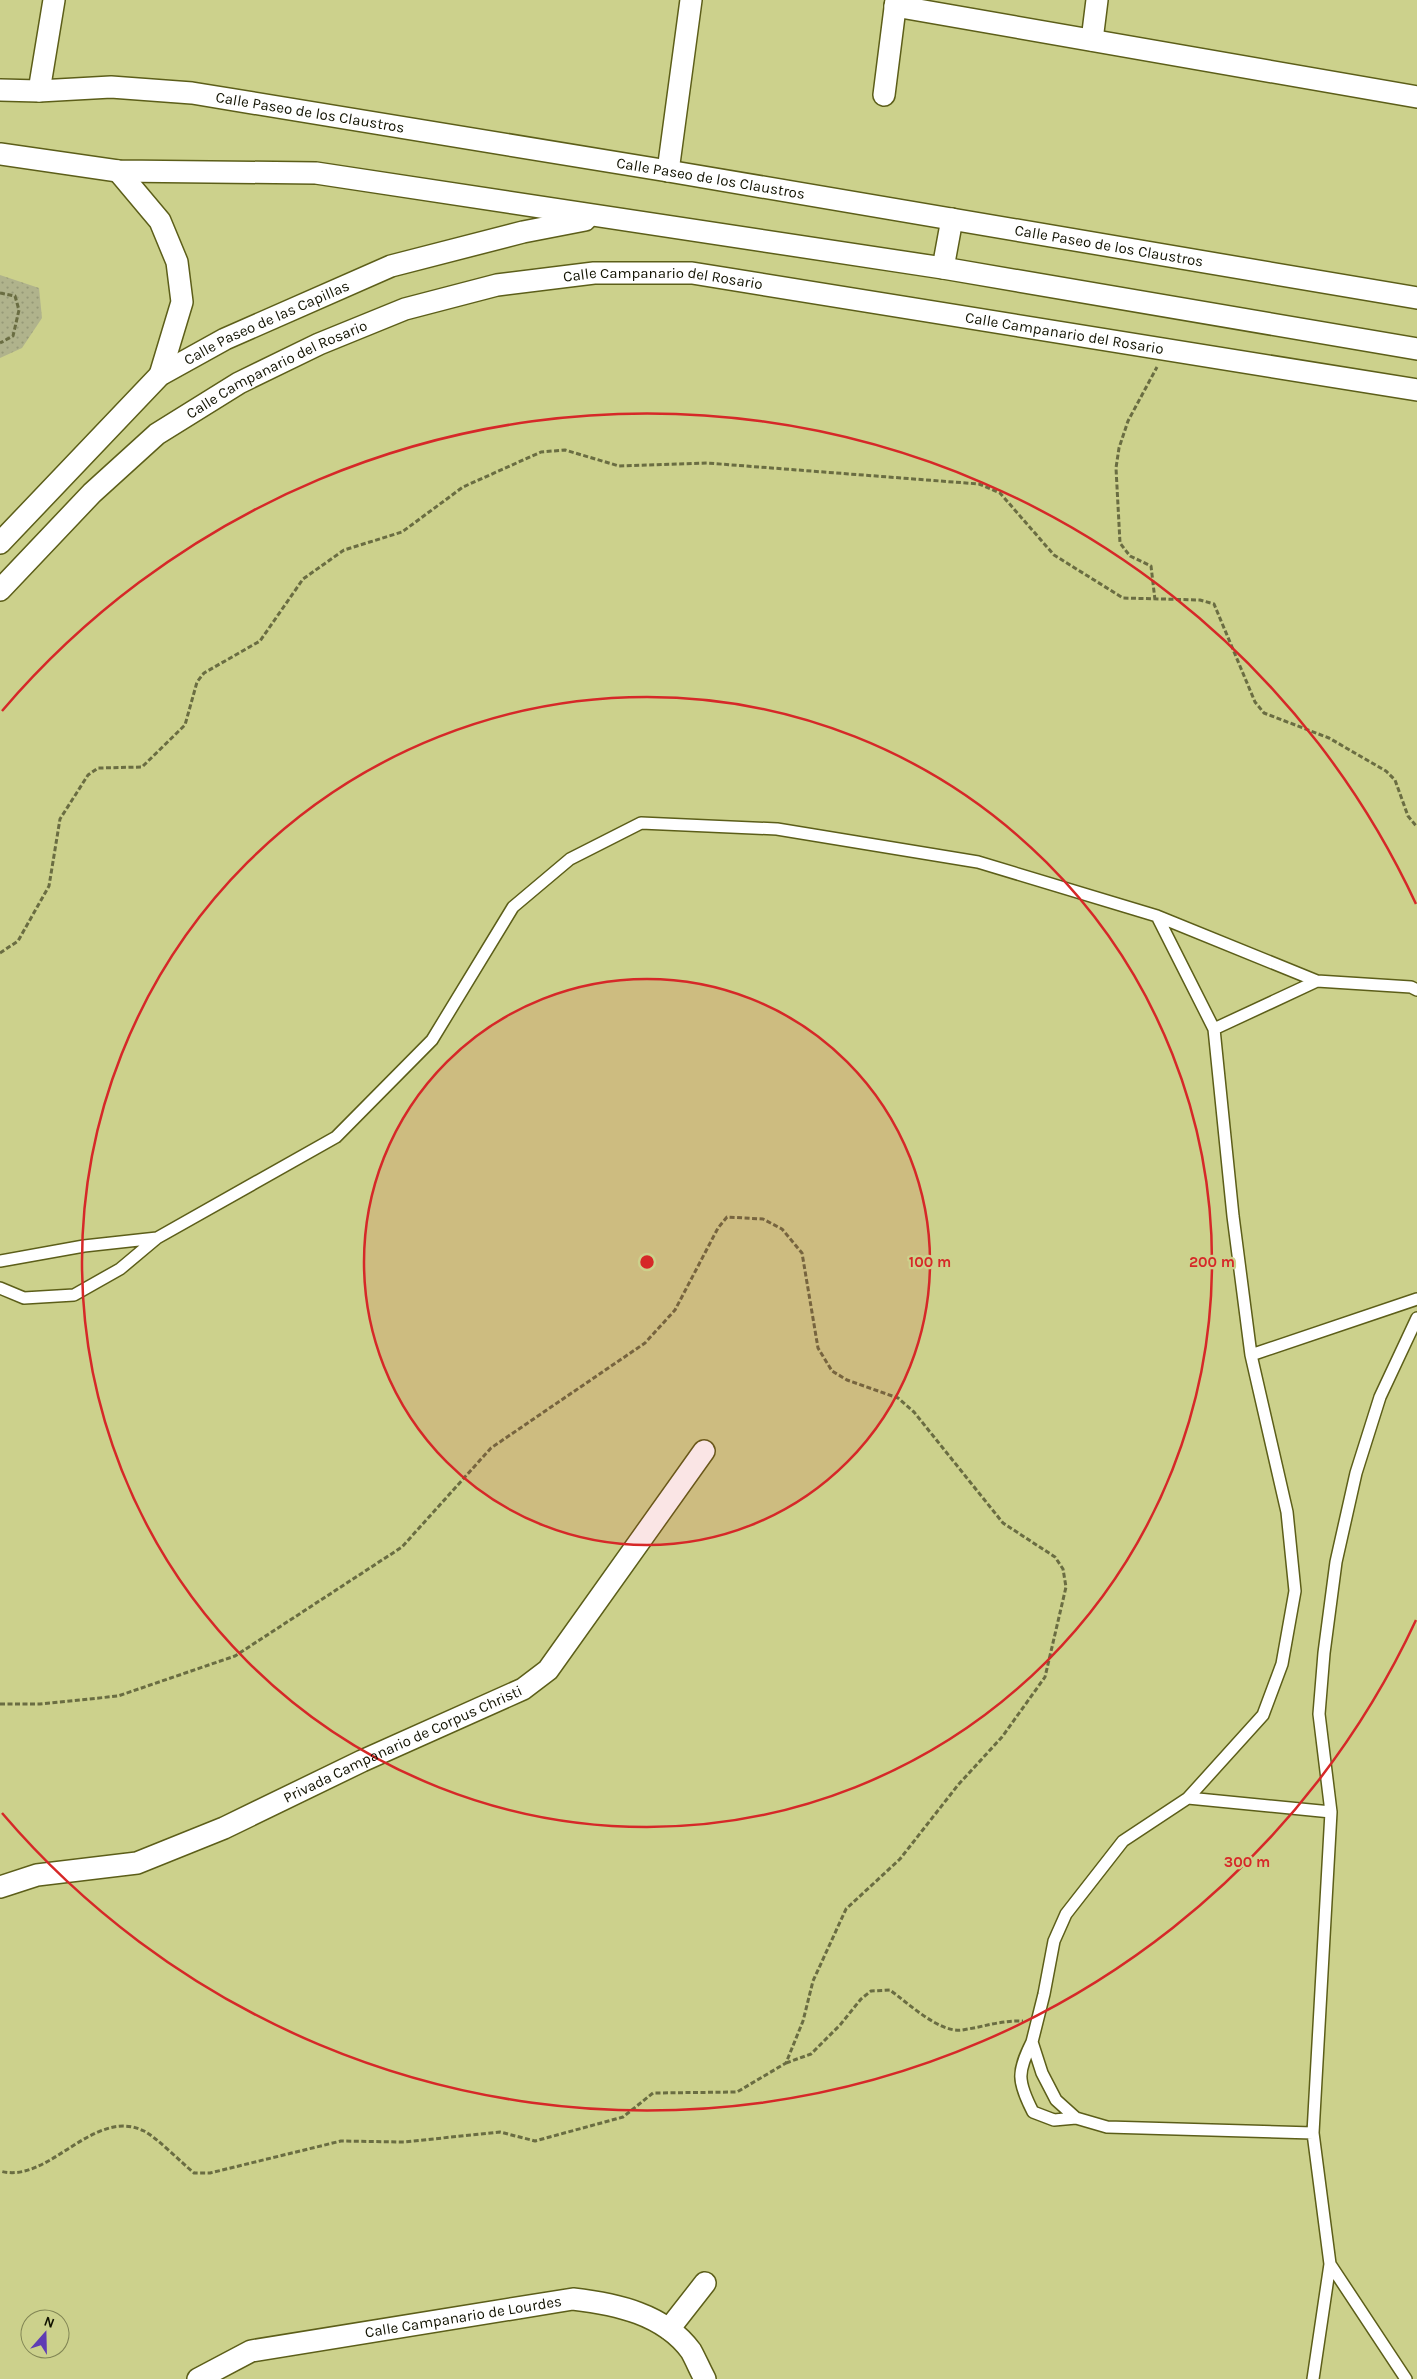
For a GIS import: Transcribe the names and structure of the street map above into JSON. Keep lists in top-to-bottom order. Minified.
{"streets":{"street":["Calle Paseo de los Claustros","Calle Campanario del Rosario","Calle Paseo de las Capillas","Privada Campanario de Corpus Christi","Calle Campanario de Lourdes"]},"north":"top","rings":["100 m","200 m","300 m"]}
